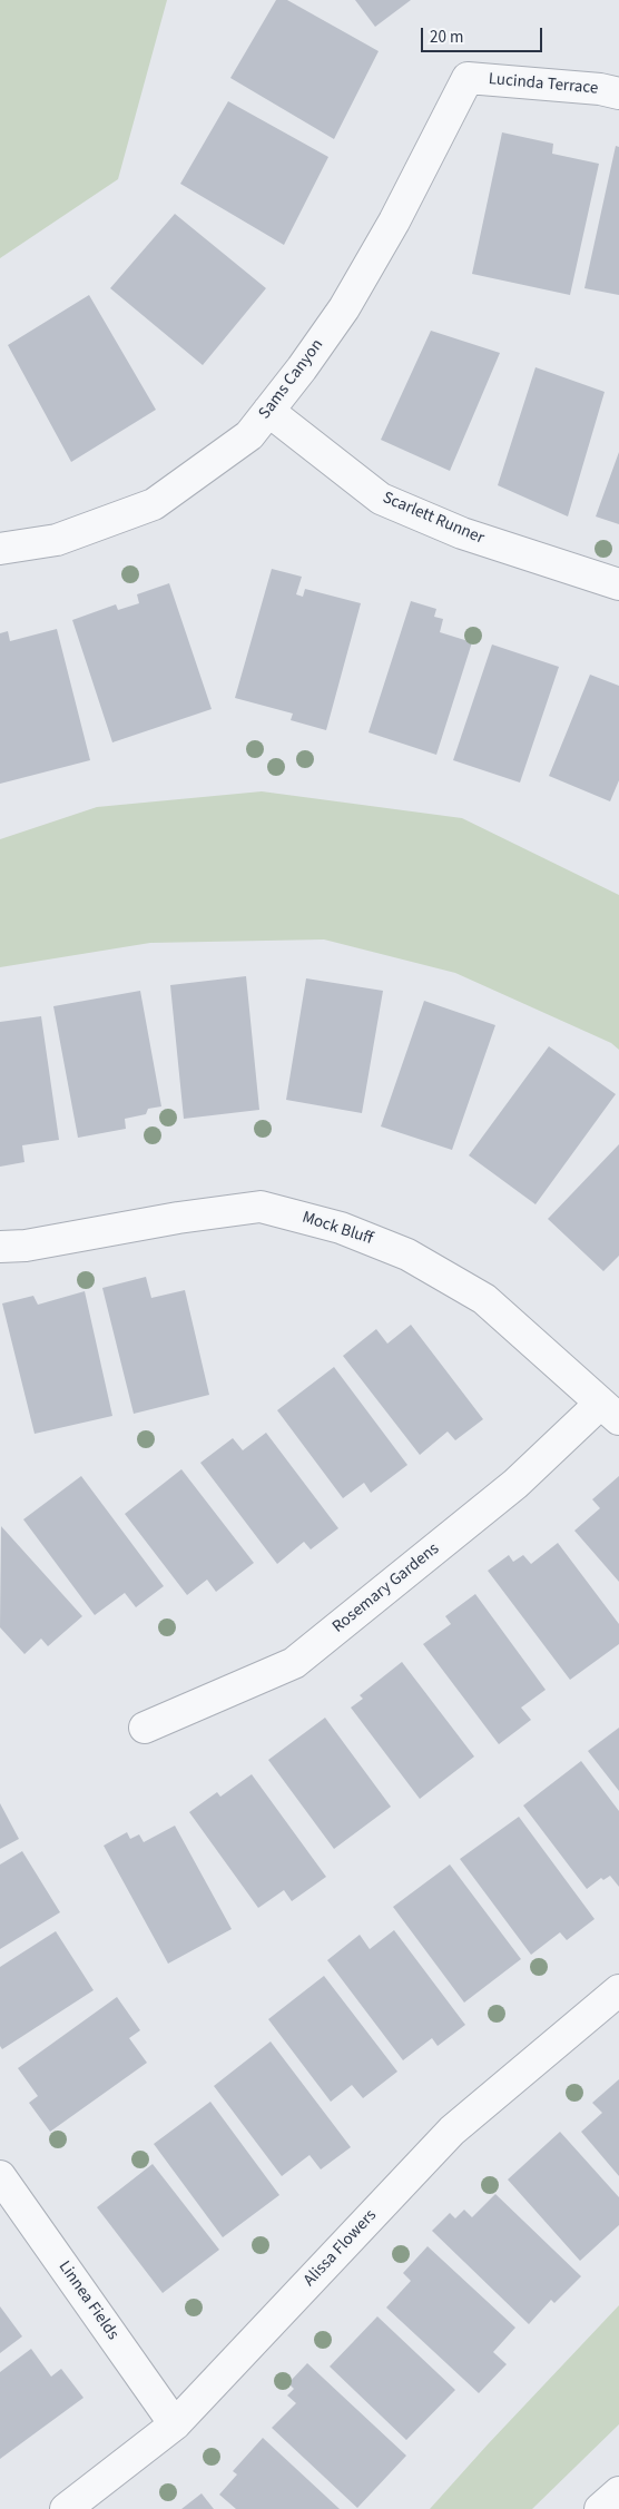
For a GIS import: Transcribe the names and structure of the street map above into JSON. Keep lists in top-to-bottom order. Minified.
{"streets":{"street":["Lucinda Terrace","Sams Canyon","Scarlett Runner","Mock Bluff","Rosemary Gardens","Alissa Flowers","Linnea Fields"]},"crossings":[["Lucinda Terrace","Sams Canyon"],["Sams Canyon","Scarlett Runner"],["Mock Bluff","Rosemary Gardens"],["Alissa Flowers","Linnea Fields"]],"scale_bar":"20 m"}
